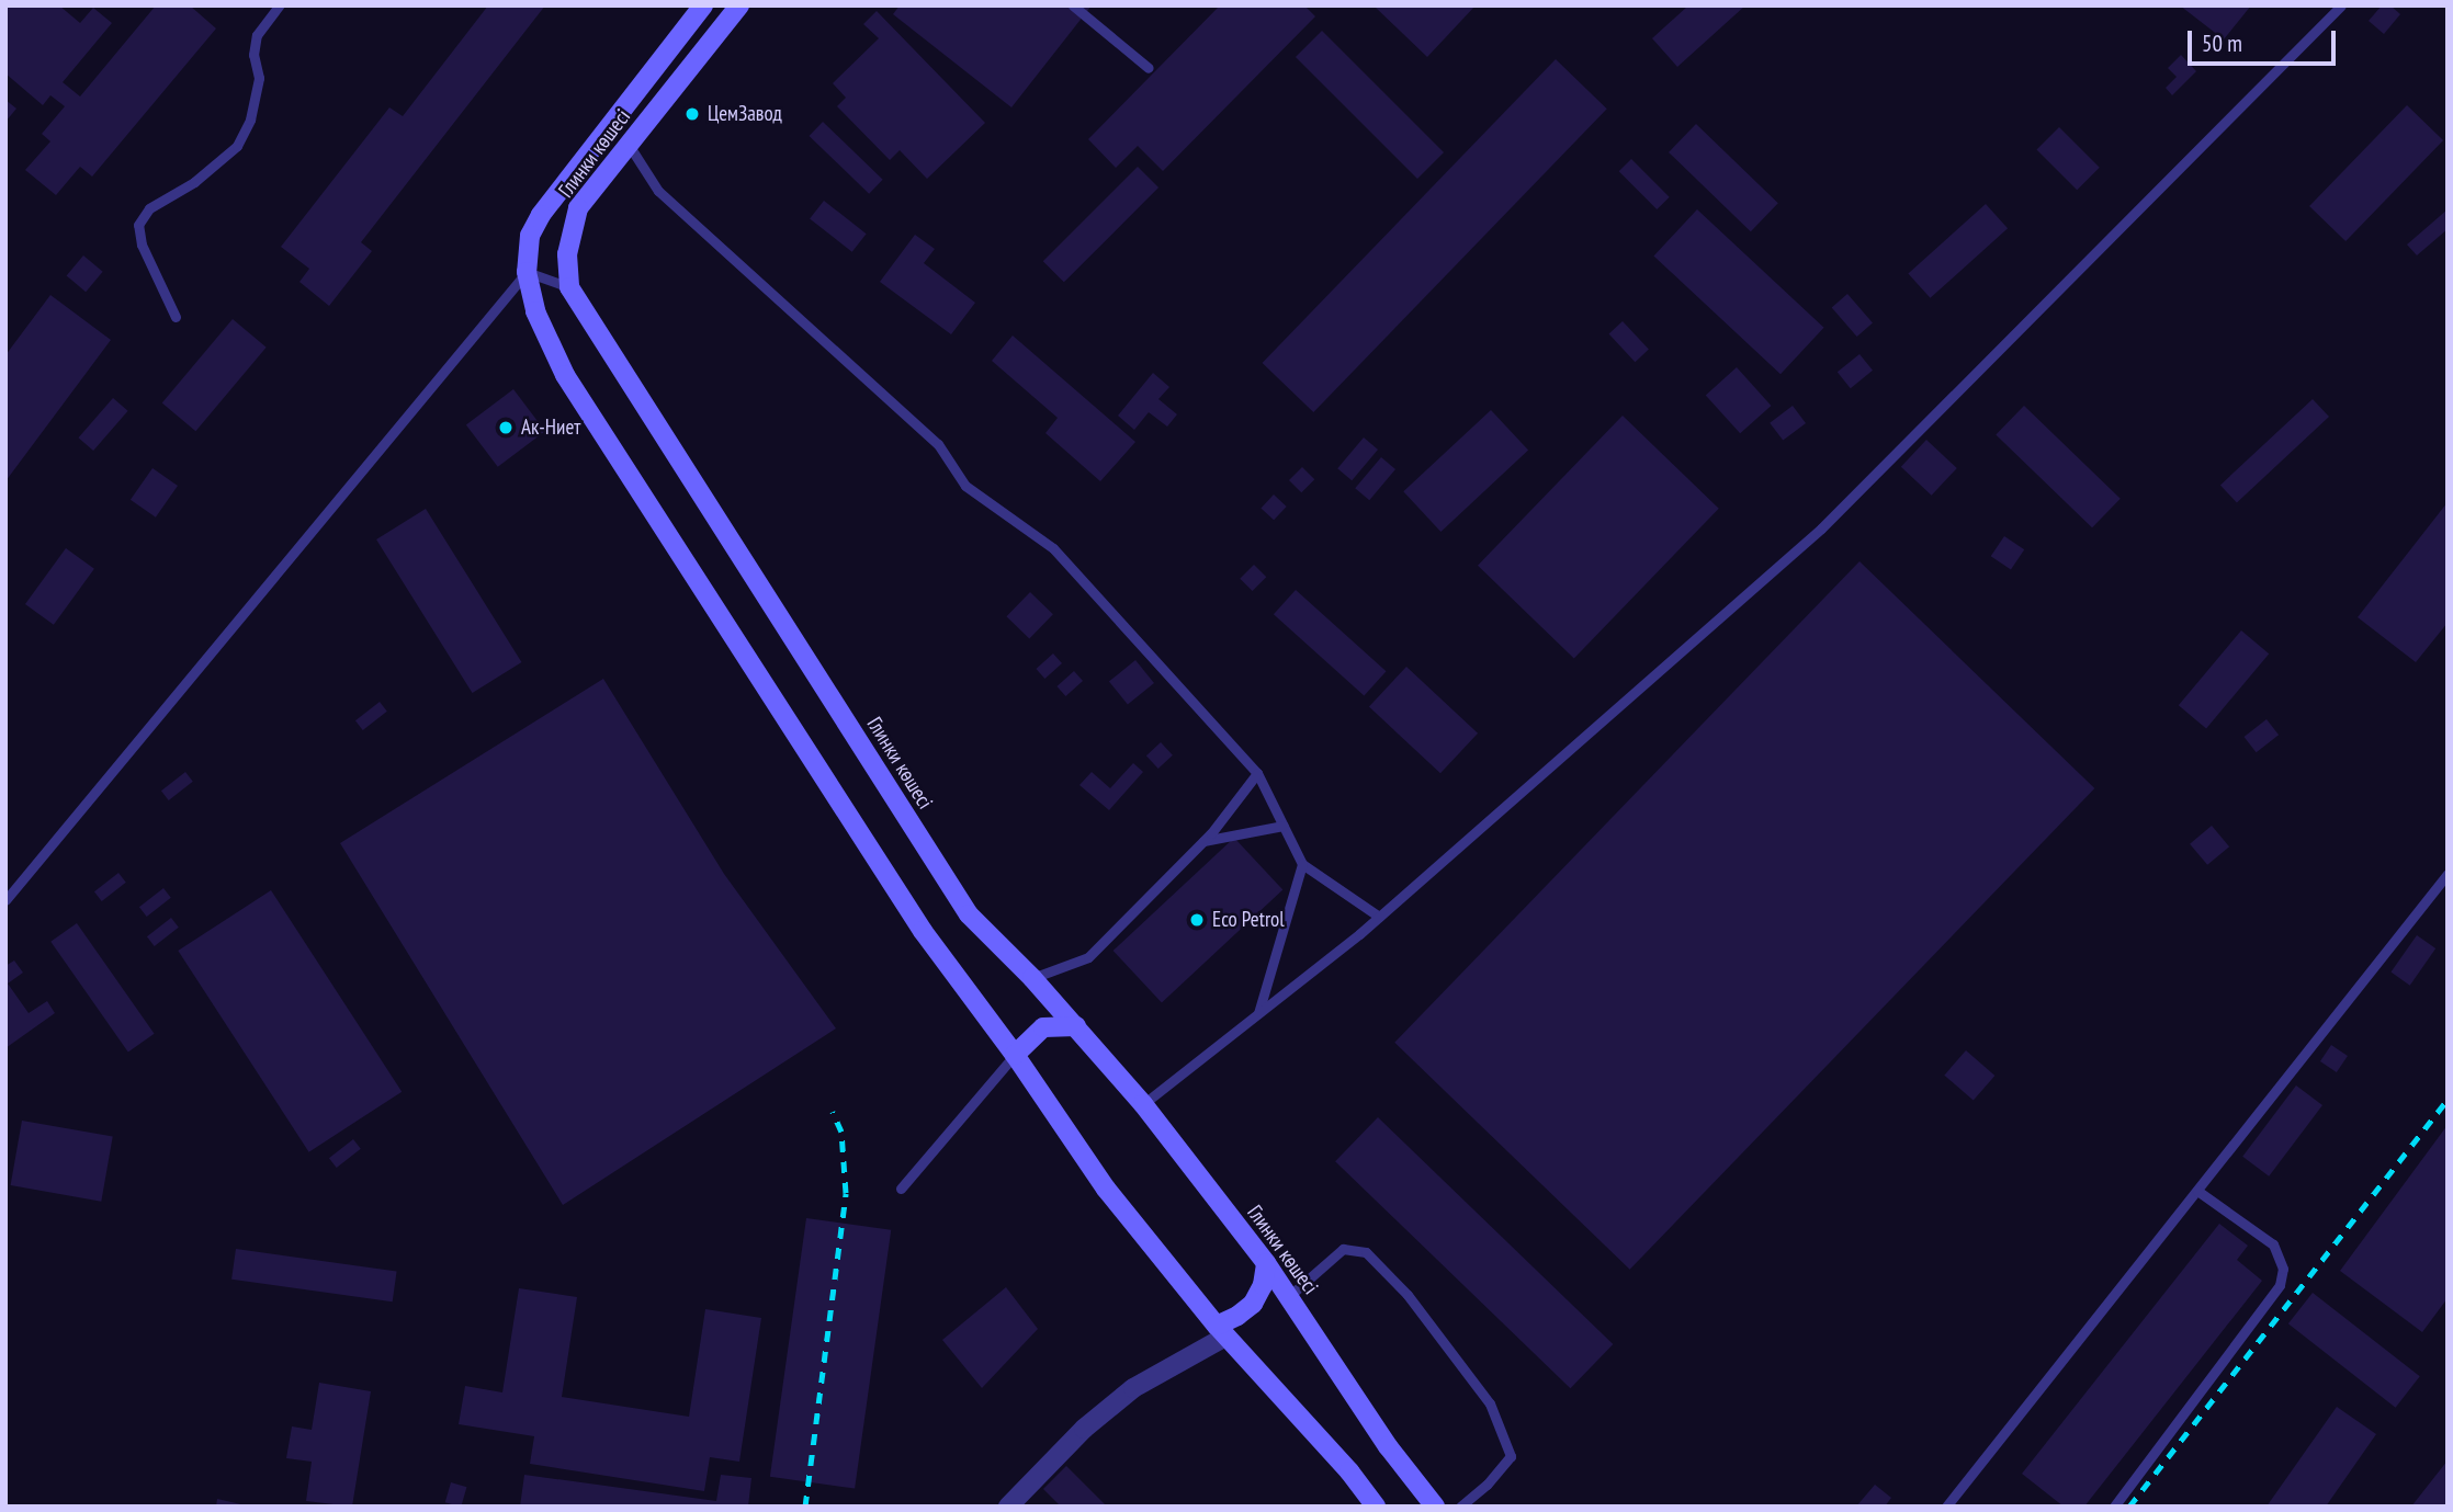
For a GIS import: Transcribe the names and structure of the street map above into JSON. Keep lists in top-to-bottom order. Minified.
{"streets":{"main road":["Глинки көшесі"]},"places":["ЦемЗавод","Ак-Ниет","Eco Petrol"],"scale_bar":"50 m"}
